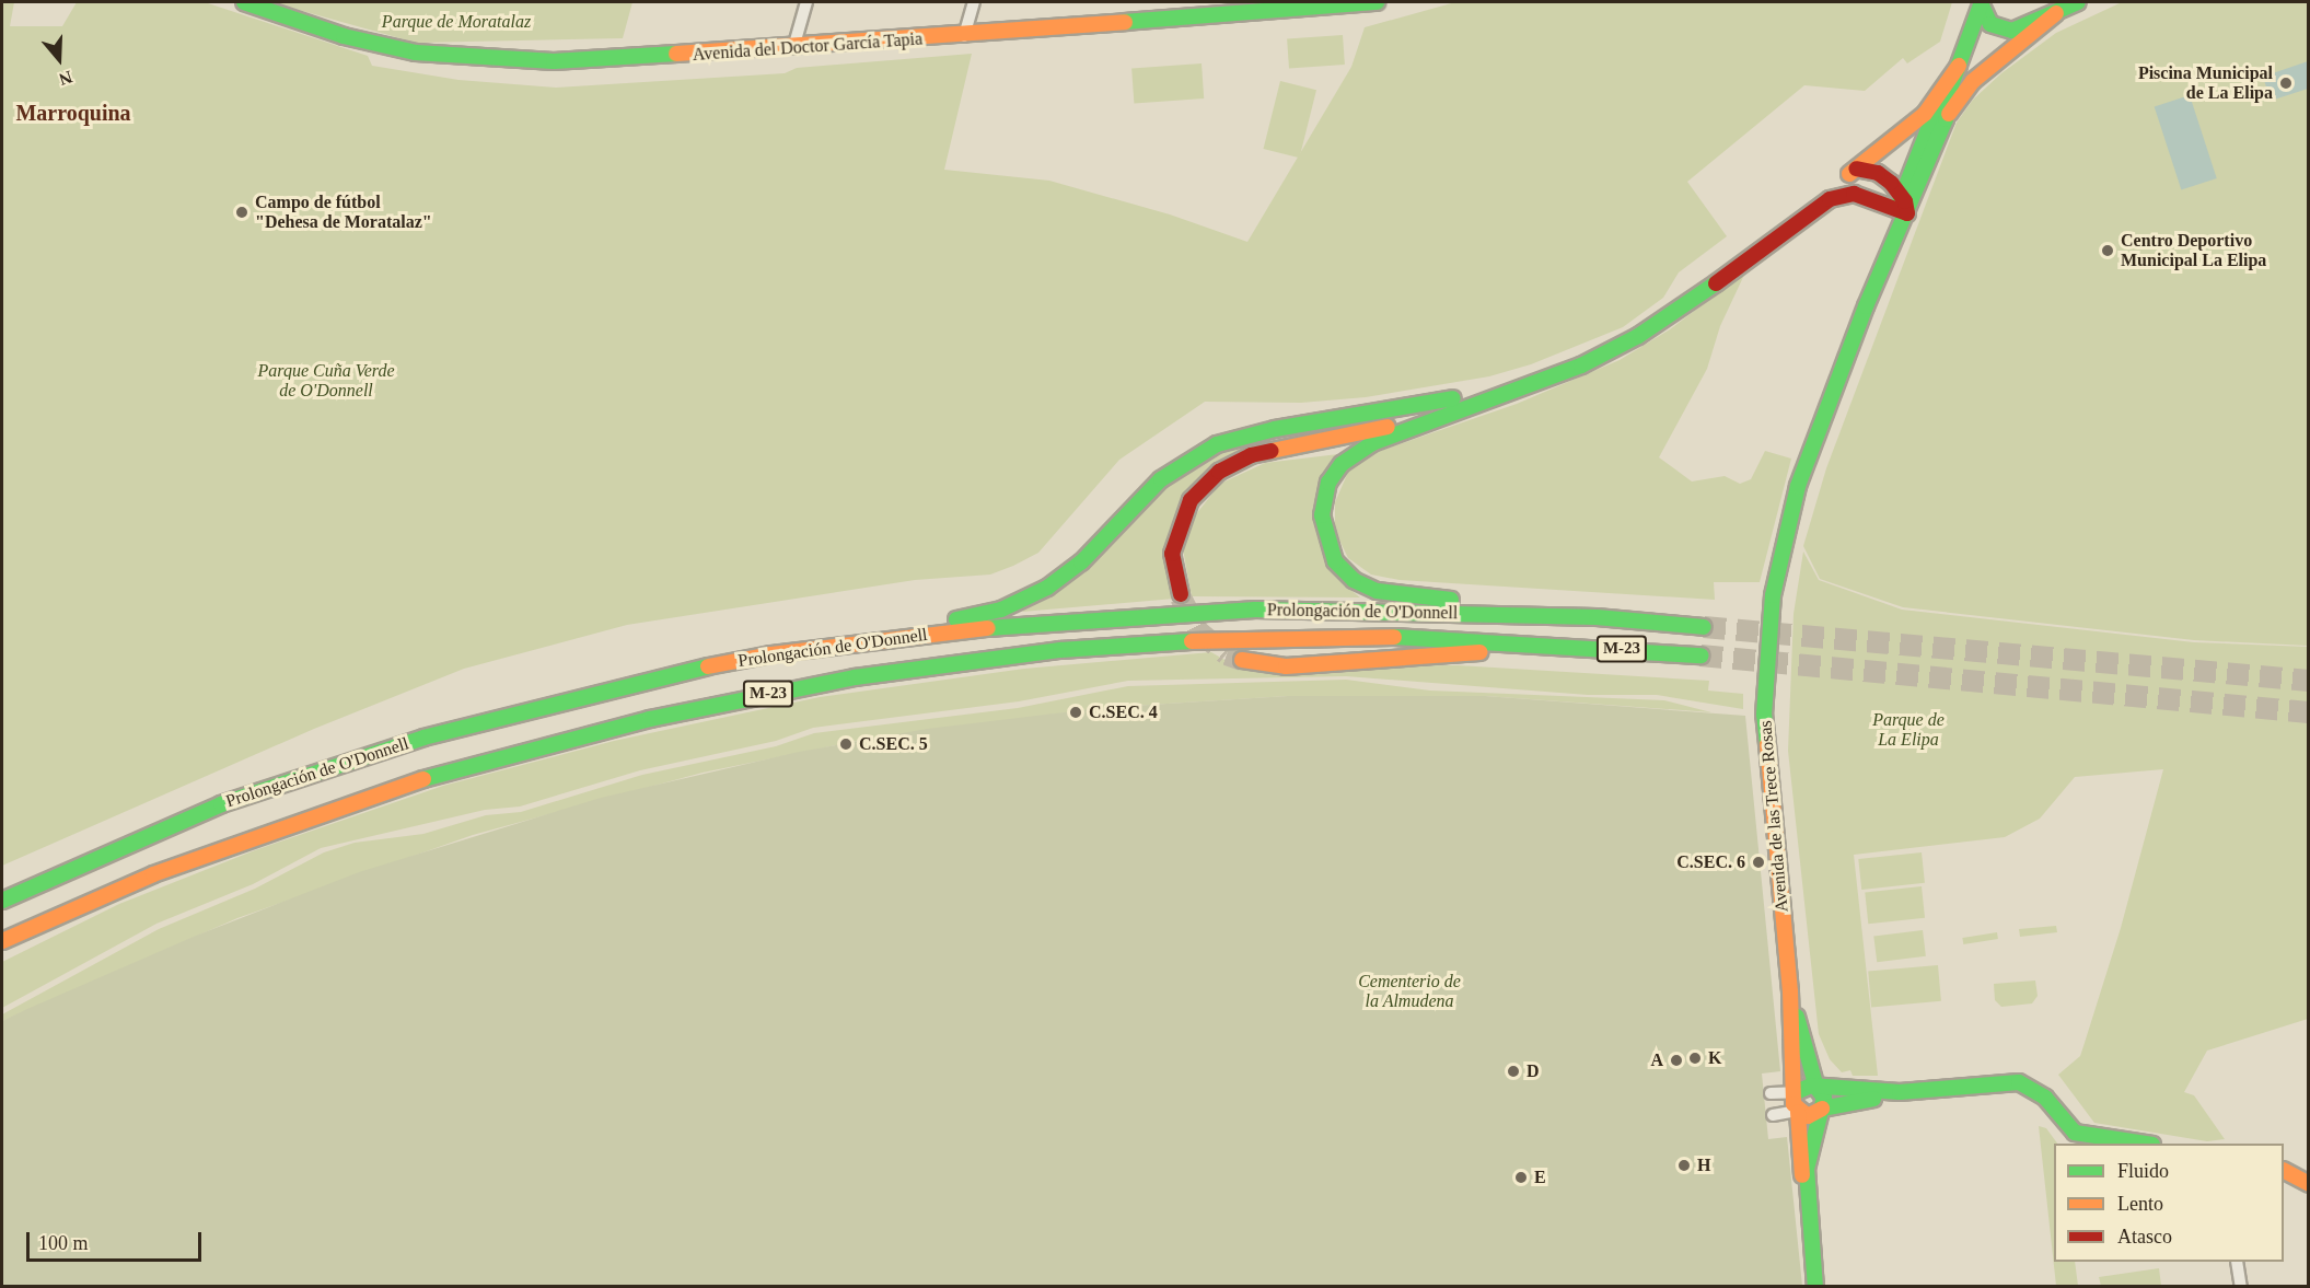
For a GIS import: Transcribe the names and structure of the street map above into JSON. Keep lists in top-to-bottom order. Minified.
{"streets":{"main road":["Avenida del Doctor García Tapia","Prolongación de O'Donnell","M-23","Avenida de las Trece Rosas"]},"districts":["Marroquina"],"parks":["Parque de Moratalaz","Parque Cuña Verde de O'Donnell","Parque de La Elipa","Cementerio de la Almudena"],"places":["Piscina Municipal de La Elipa","Campo de fútbol \"Dehesa de Moratalaz\"","Centro Deportivo Municipal La Elipa","C.SEC. 4","C.SEC. 5","C.SEC. 6","K","A","D","H","E"],"legend":["Fluido","Lento","Atasco"],"scale_bar":"100 m","north":"bottom"}
